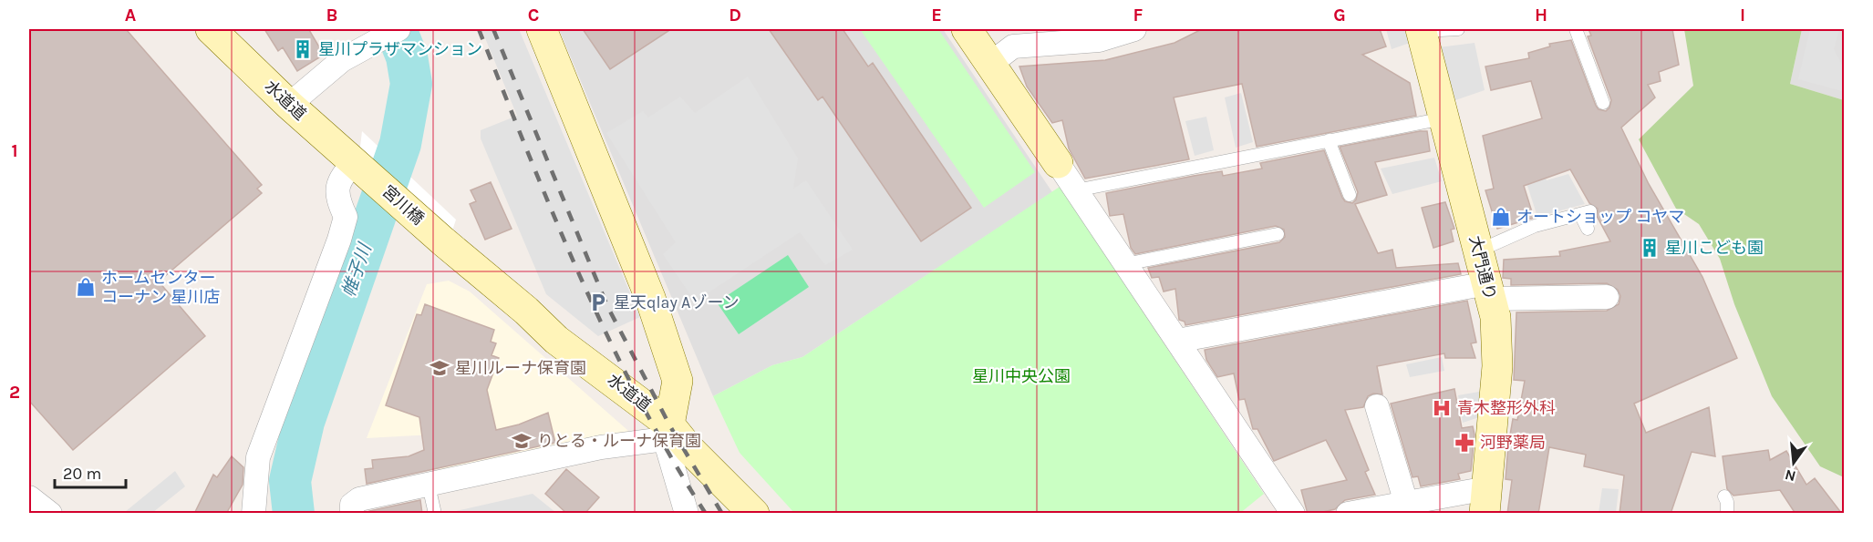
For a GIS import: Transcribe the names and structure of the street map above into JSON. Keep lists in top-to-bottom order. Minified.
{"streets":{"street":["水道道","宮川橋","大門通り"]},"crossings":[["水道道","宮川橋"]],"water":["帷子川"],"parks":["星川中央公園"],"places":{"building":["星川プラザマンション","星川こども園"],"shop":["オートショップ コヤマ","ホームセンター コーナン 星川店"],"parking":["星天qlay Aゾーン"],"school or university":["星川ルーナ保育園","りとる・ルーナ保育園"],"hospital":["青木整形外科"],"pharmacy":["河野薬局"]},"scale_bar":"20 m","north":"bottom","grid":{"columns":["A","B","C","D","E","F","G","H","I"],"rows":["1","2"]}}
